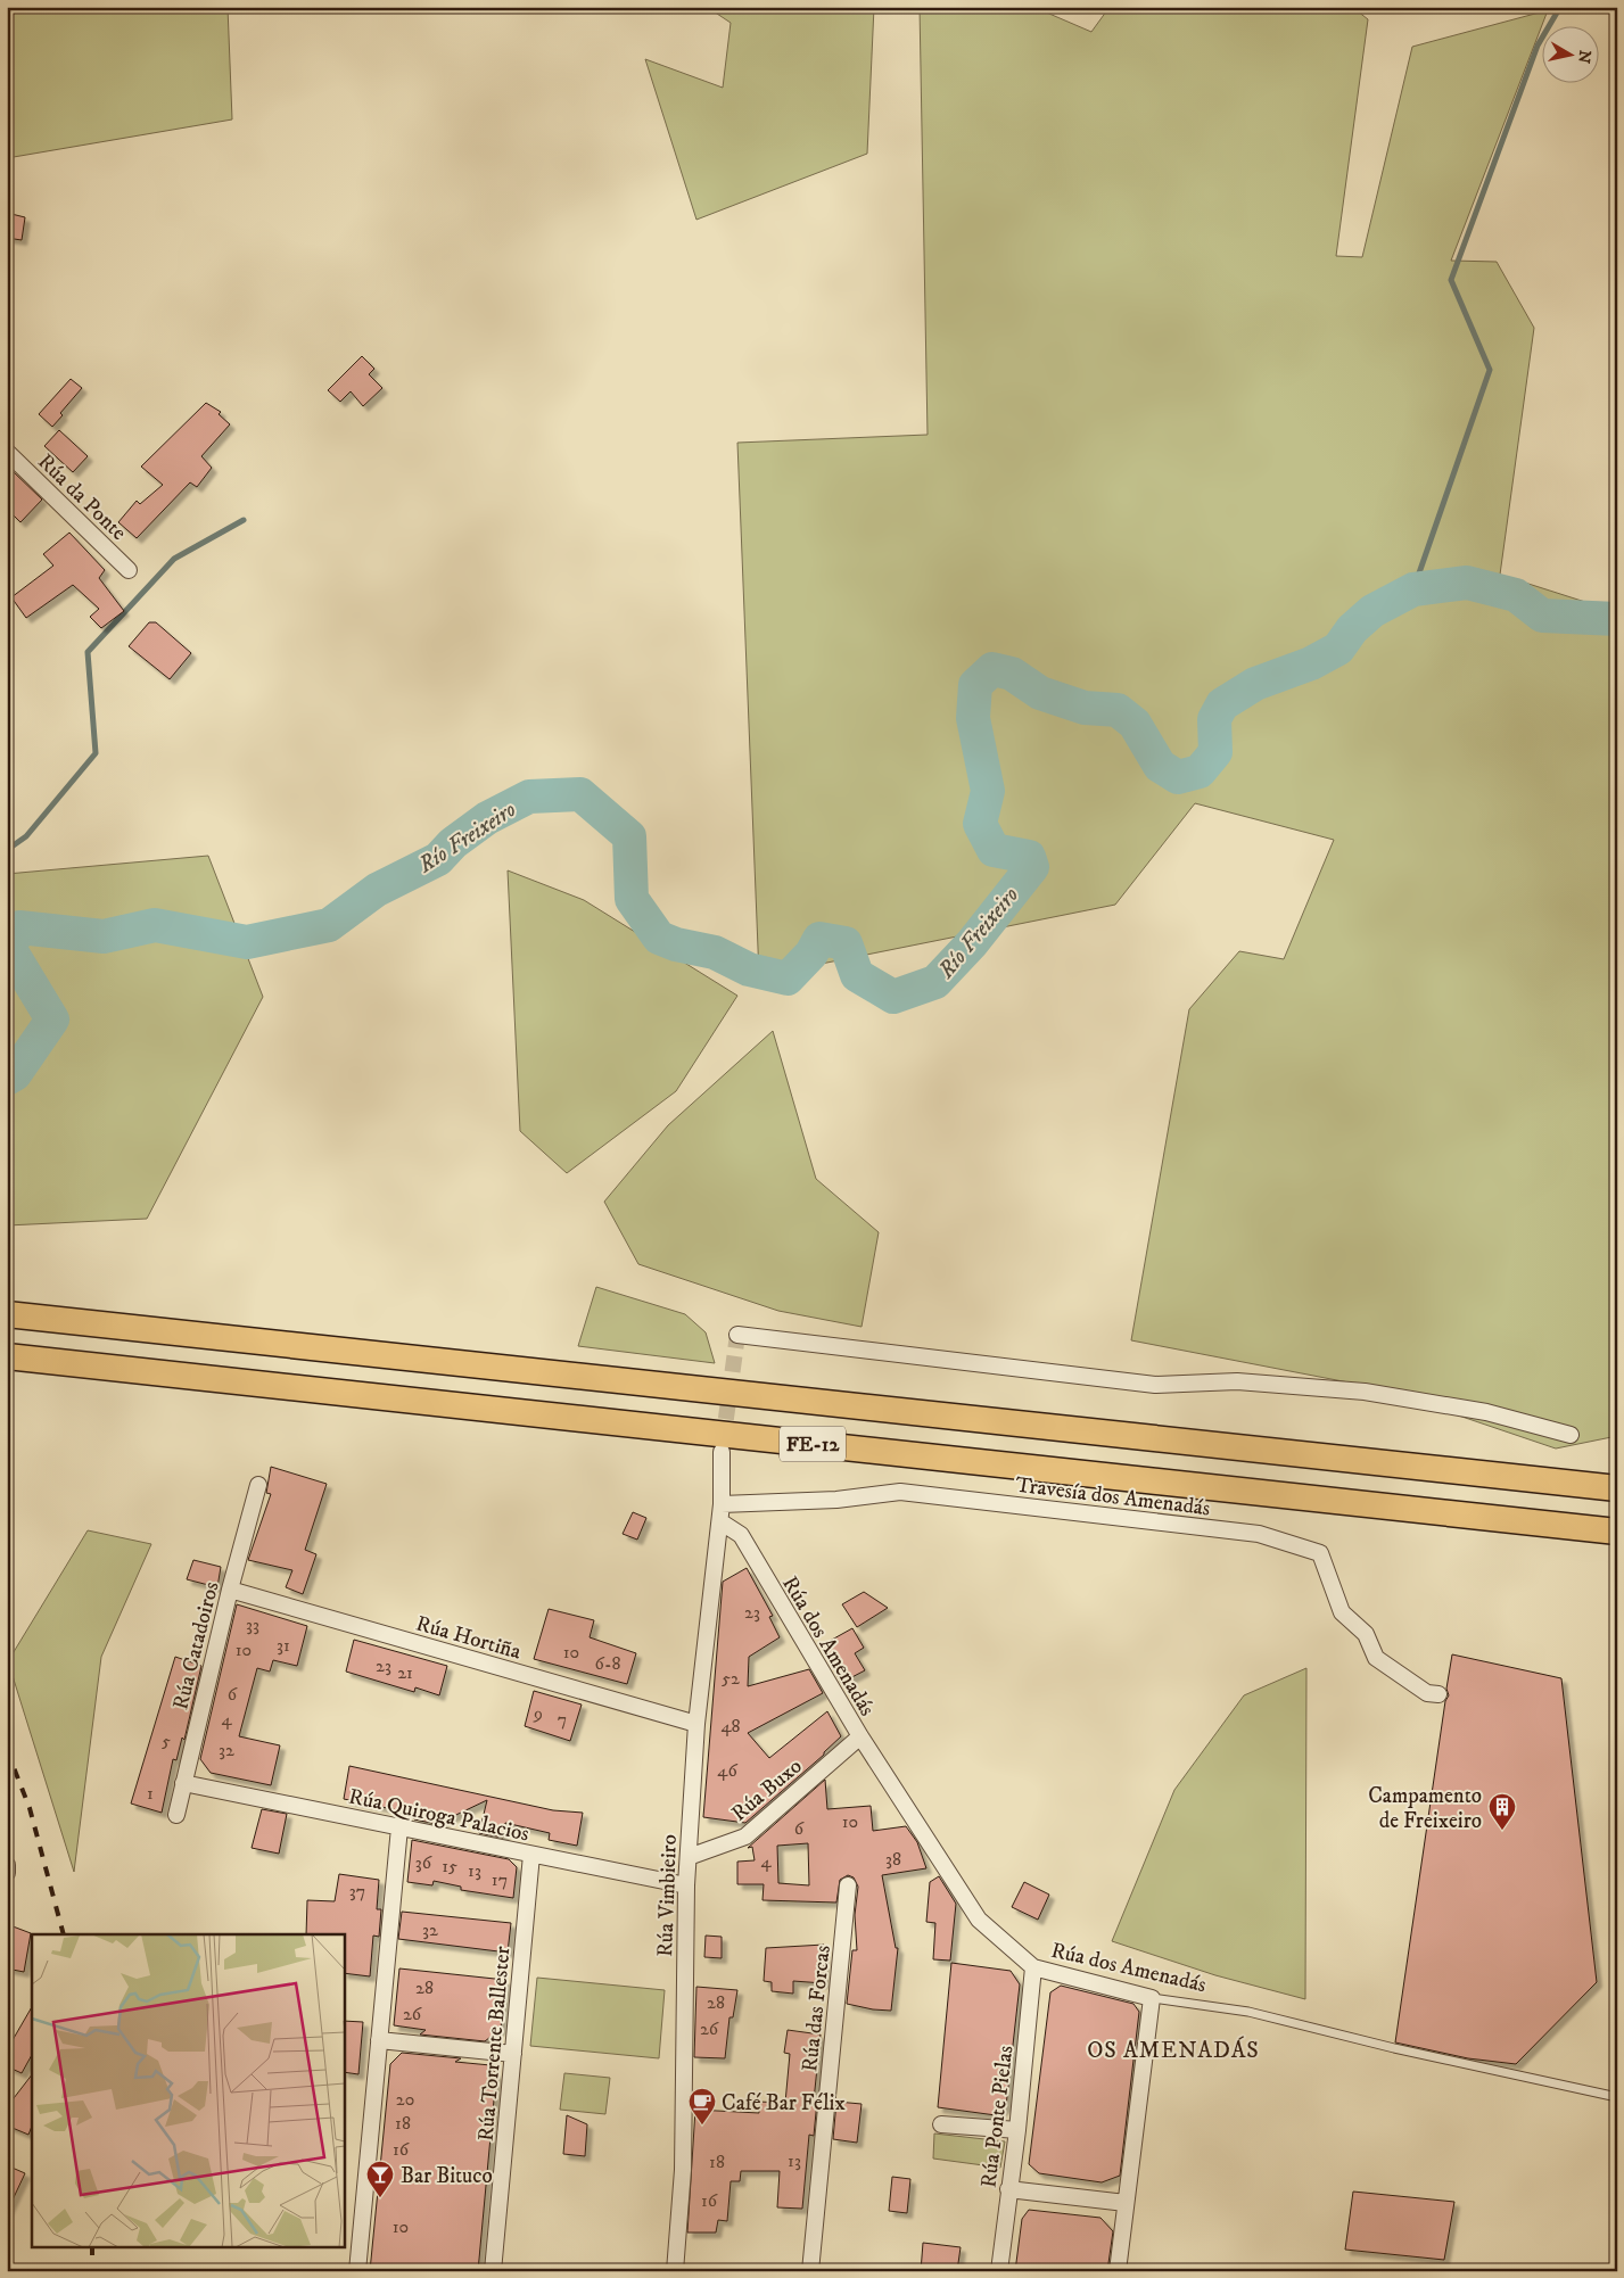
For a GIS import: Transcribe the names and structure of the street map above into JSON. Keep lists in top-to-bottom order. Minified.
{"streets":{"highway":["FE-12"],"street":["Rúa da Ponte","Travesía dos Amenadás","Rúa Hortiña","Rúa Catadoiros","Rúa dos Amenadás","Rúa Buxo","Rúa Quiroga Palacios","Rúa Vimbieiro","Rúa das Forcas","Rúa Torrente Ballester","Rúa Ponte Pielas"]},"crossings":[["Rúa Hortiña","Rúa Catadoiros"],["Rúa Hortiña","Rúa Vimbieiro"],["Rúa Catadoiros","Rúa Quiroga Palacios"],["Rúa dos Amenadás","Rúa Buxo"],["Rúa dos Amenadás","Rúa Vimbieiro"],["Rúa dos Amenadás","Rúa Ponte Pielas"],["Rúa Buxo","Rúa Vimbieiro"],["Rúa Quiroga Palacios","Rúa Vimbieiro"],["Rúa Quiroga Palacios","Rúa Torrente Ballester"]],"districts":["OS AMENADÁS"],"water":["Río Freixeiro"],"places":{"building":["Campamento de Freixeiro"],"cafe":["Café Bar Félix"],"bar":["Bar Bituco"]},"house_numbers":["23","33","31","10","10","6-8","23","21","52","6","9","4","7","48","5","32","46","1","10","6","38","4","36","15","13","17","37","32","28","28","26","26","20","18","16","13","18","16","10"],"north":"right"}
